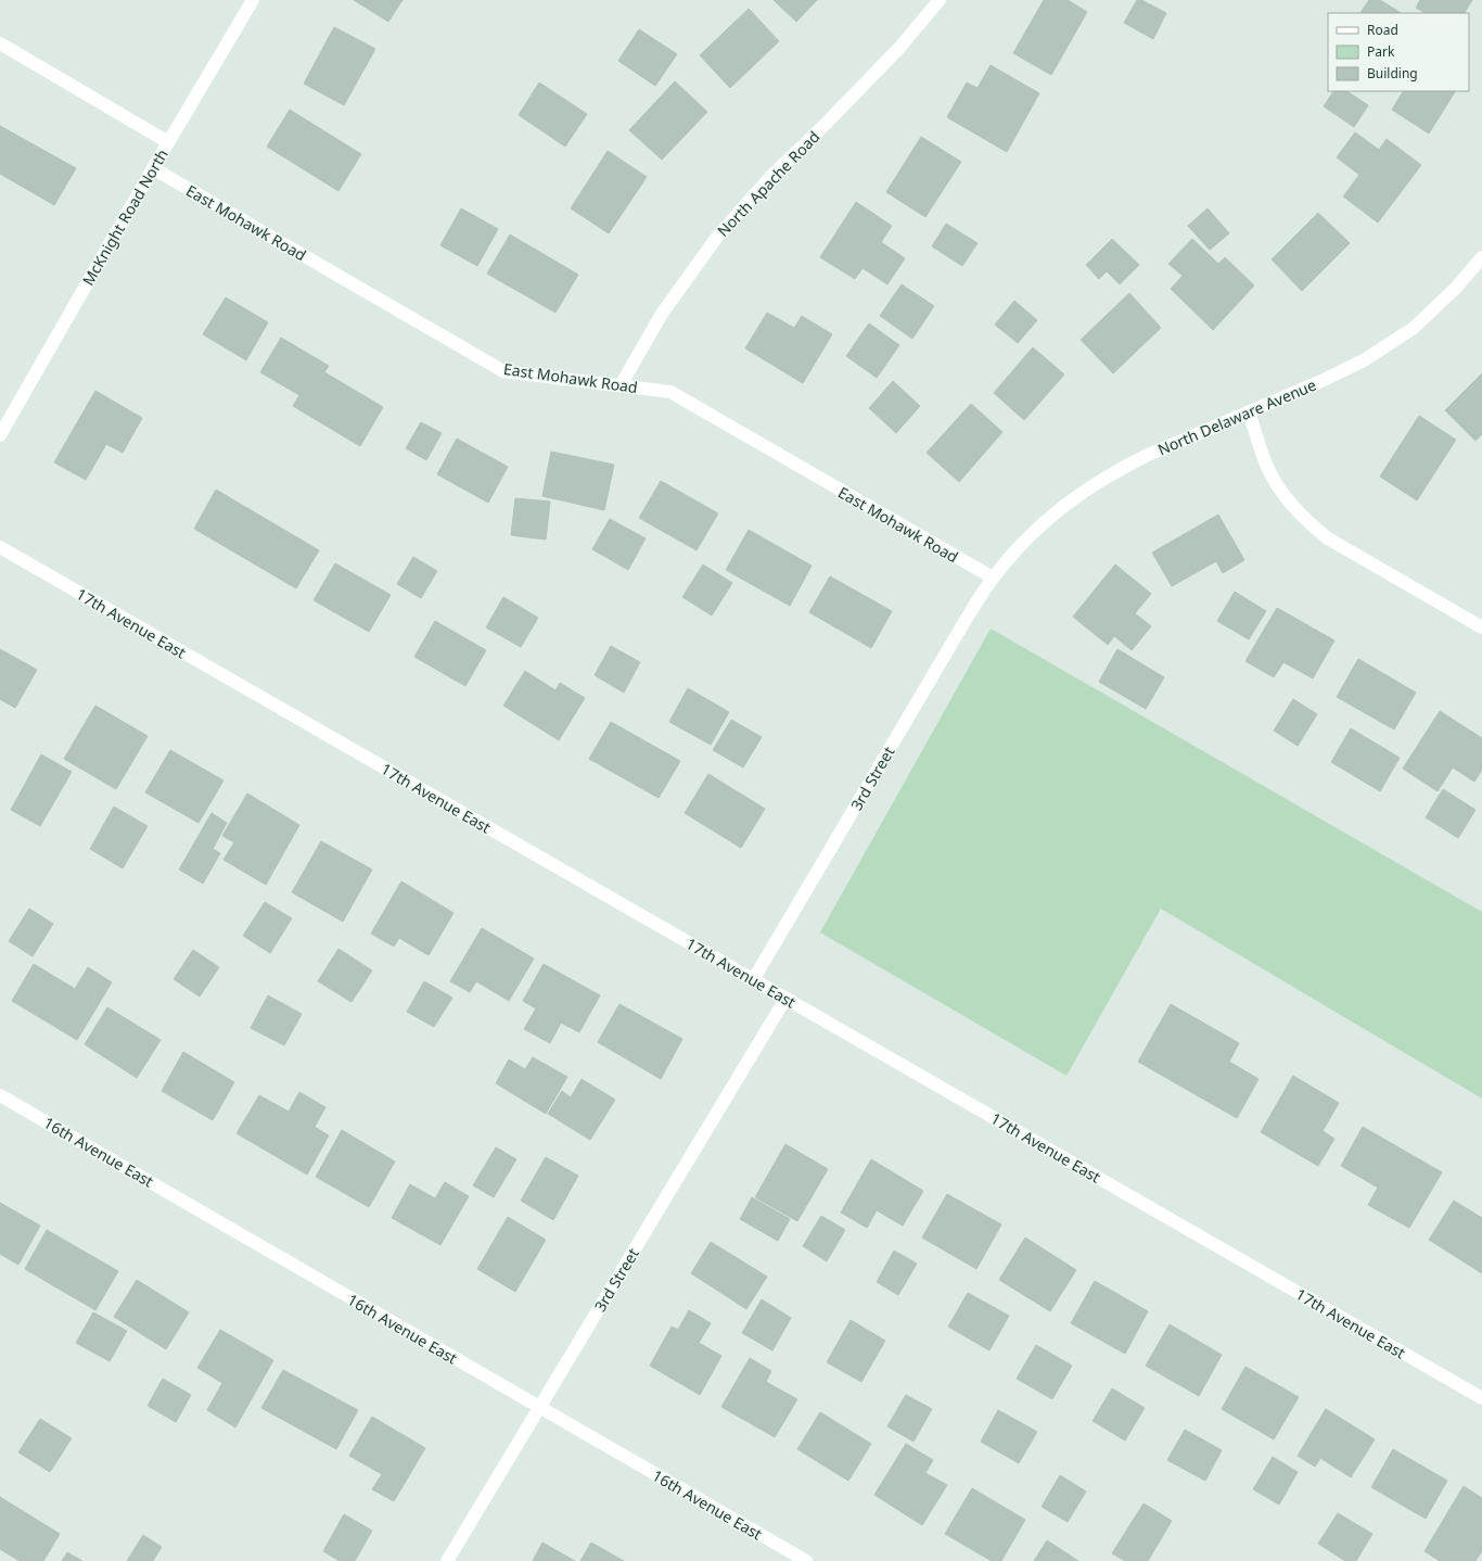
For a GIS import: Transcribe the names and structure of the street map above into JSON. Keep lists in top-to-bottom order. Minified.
{"streets":{"street":["North Apache Road","McKnight Road North","East Mohawk Road","North Delaware Avenue","17th Avenue East","3rd Street","16th Avenue East"]},"crossings":[["North Apache Road","East Mohawk Road"],["McKnight Road North","East Mohawk Road"],["East Mohawk Road","North Delaware Avenue"],["East Mohawk Road","3rd Street"],["North Delaware Avenue","3rd Street"],["17th Avenue East","3rd Street"],["3rd Street","16th Avenue East"]],"legend":["Road","Park","Building"]}
